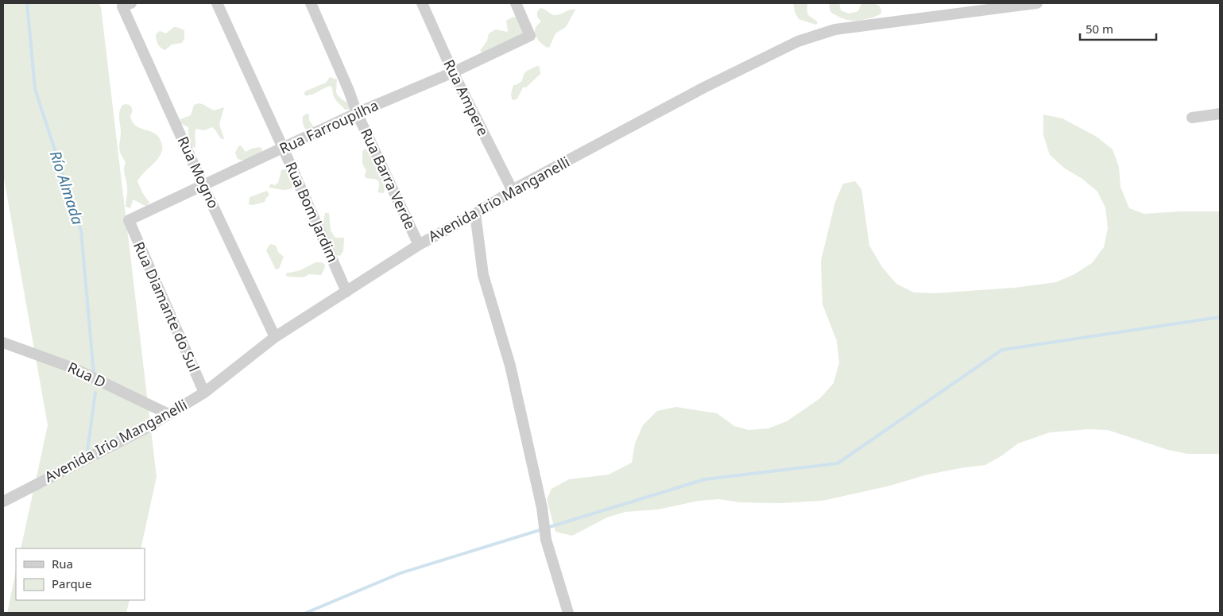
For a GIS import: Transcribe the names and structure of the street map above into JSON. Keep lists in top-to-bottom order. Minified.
{"streets":{"street":["Rua Ampere","Rua Farroupilha","Rua Mogno","Rua Barra Verde","Avenida Irio Manganelli","Rua Bom Jardim","Rua Diamante do Sul","Rua D"]},"crossings":[["Rua Ampere","Rua Farroupilha"],["Rua Ampere","Avenida Irio Manganelli"],["Rua Farroupilha","Rua Mogno"],["Rua Farroupilha","Rua Barra Verde"],["Rua Farroupilha","Rua Bom Jardim"],["Rua Farroupilha","Rua Diamante do Sul"],["Rua Mogno","Avenida Irio Manganelli"],["Rua Barra Verde","Avenida Irio Manganelli"],["Avenida Irio Manganelli","Rua Bom Jardim"],["Avenida Irio Manganelli","Rua Diamante do Sul"],["Avenida Irio Manganelli","Rua D"]],"water":["Río Almada"],"legend":["Rua","Parque"],"scale_bar":"50 m"}
